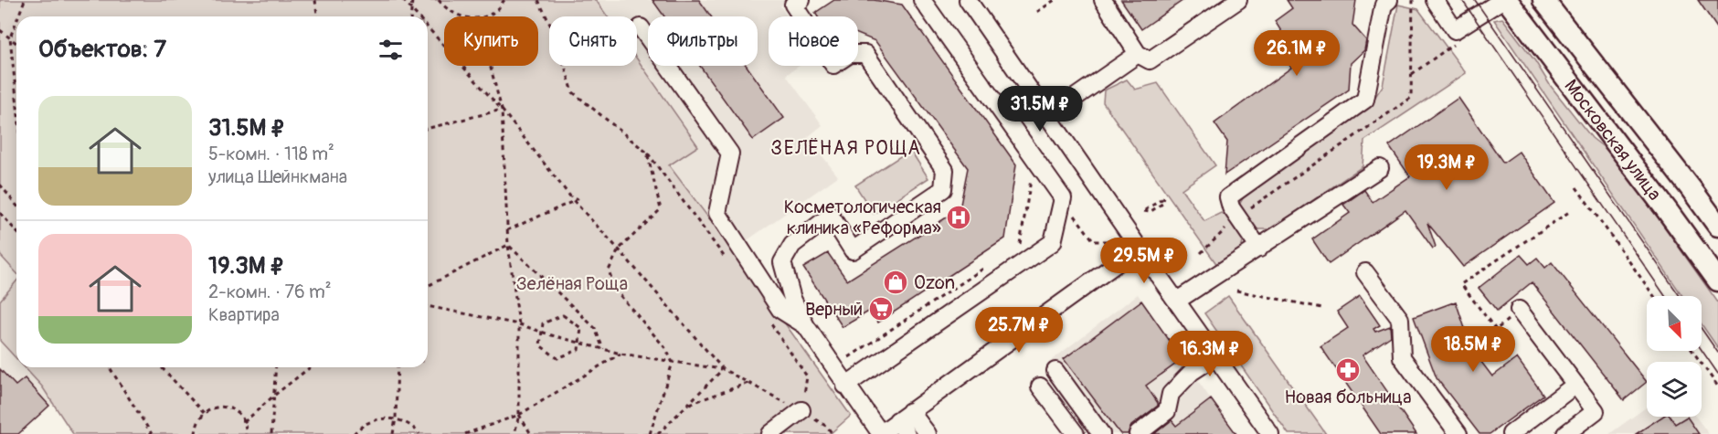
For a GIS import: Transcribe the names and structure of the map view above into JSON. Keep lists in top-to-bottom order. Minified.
{"streets":{"main road":["Московская улица"]},"districts":["ЗЕЛЁНАЯ РОЩА"],"parks":["Зелёная Роща"],"places":{"hospital":["Косметологическая клиника «Реформа»"],"shop":["Ozon"],"supermarket":["Верный"],"pharmacy":["Новая больница"]},"north":"bottom right","page":{"chip":["Купить","Снять","Фильтры","Новое"],"heading":"Объектов: 7","price":["26.1M ₽","31.5M ₽","19.3M ₽","29.5M ₽","25.7M ₽","18.5M ₽","16.3M ₽"],"list":[{"name":"31.5M ₽","note":"5-комн. · 118 m² · улица Шейнкмана"},{"name":"19.3M ₽","note":"2-комн. · 76 m² · Квартира"}]}}
